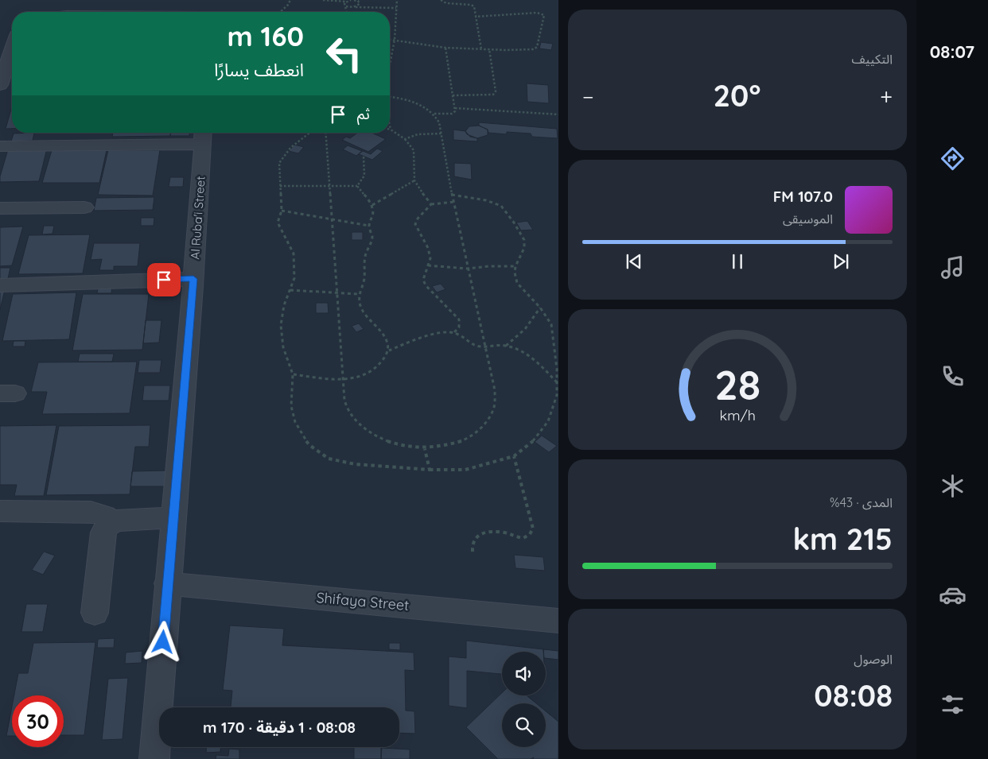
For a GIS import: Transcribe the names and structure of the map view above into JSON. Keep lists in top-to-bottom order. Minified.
{"streets":{"street":["Al Ruba'i Street","Shifaya Street"]},"crossings":[["Al Ruba'i Street","Shifaya Street"]],"page":{"tabs":"08:07","tile":["التكييف",["المدى · 43%","215 km"],["الوصول","08:08"]],"turn":["160 m","انعطف يسارًا"],"heat":["−","20°","+"],"then":"ثم","song":["107.0 FM","الموسيقى"],"limit":"30","trip":"08:08 · 1 دقيقة · 170 m","gauge":["28","km/h"]}}
